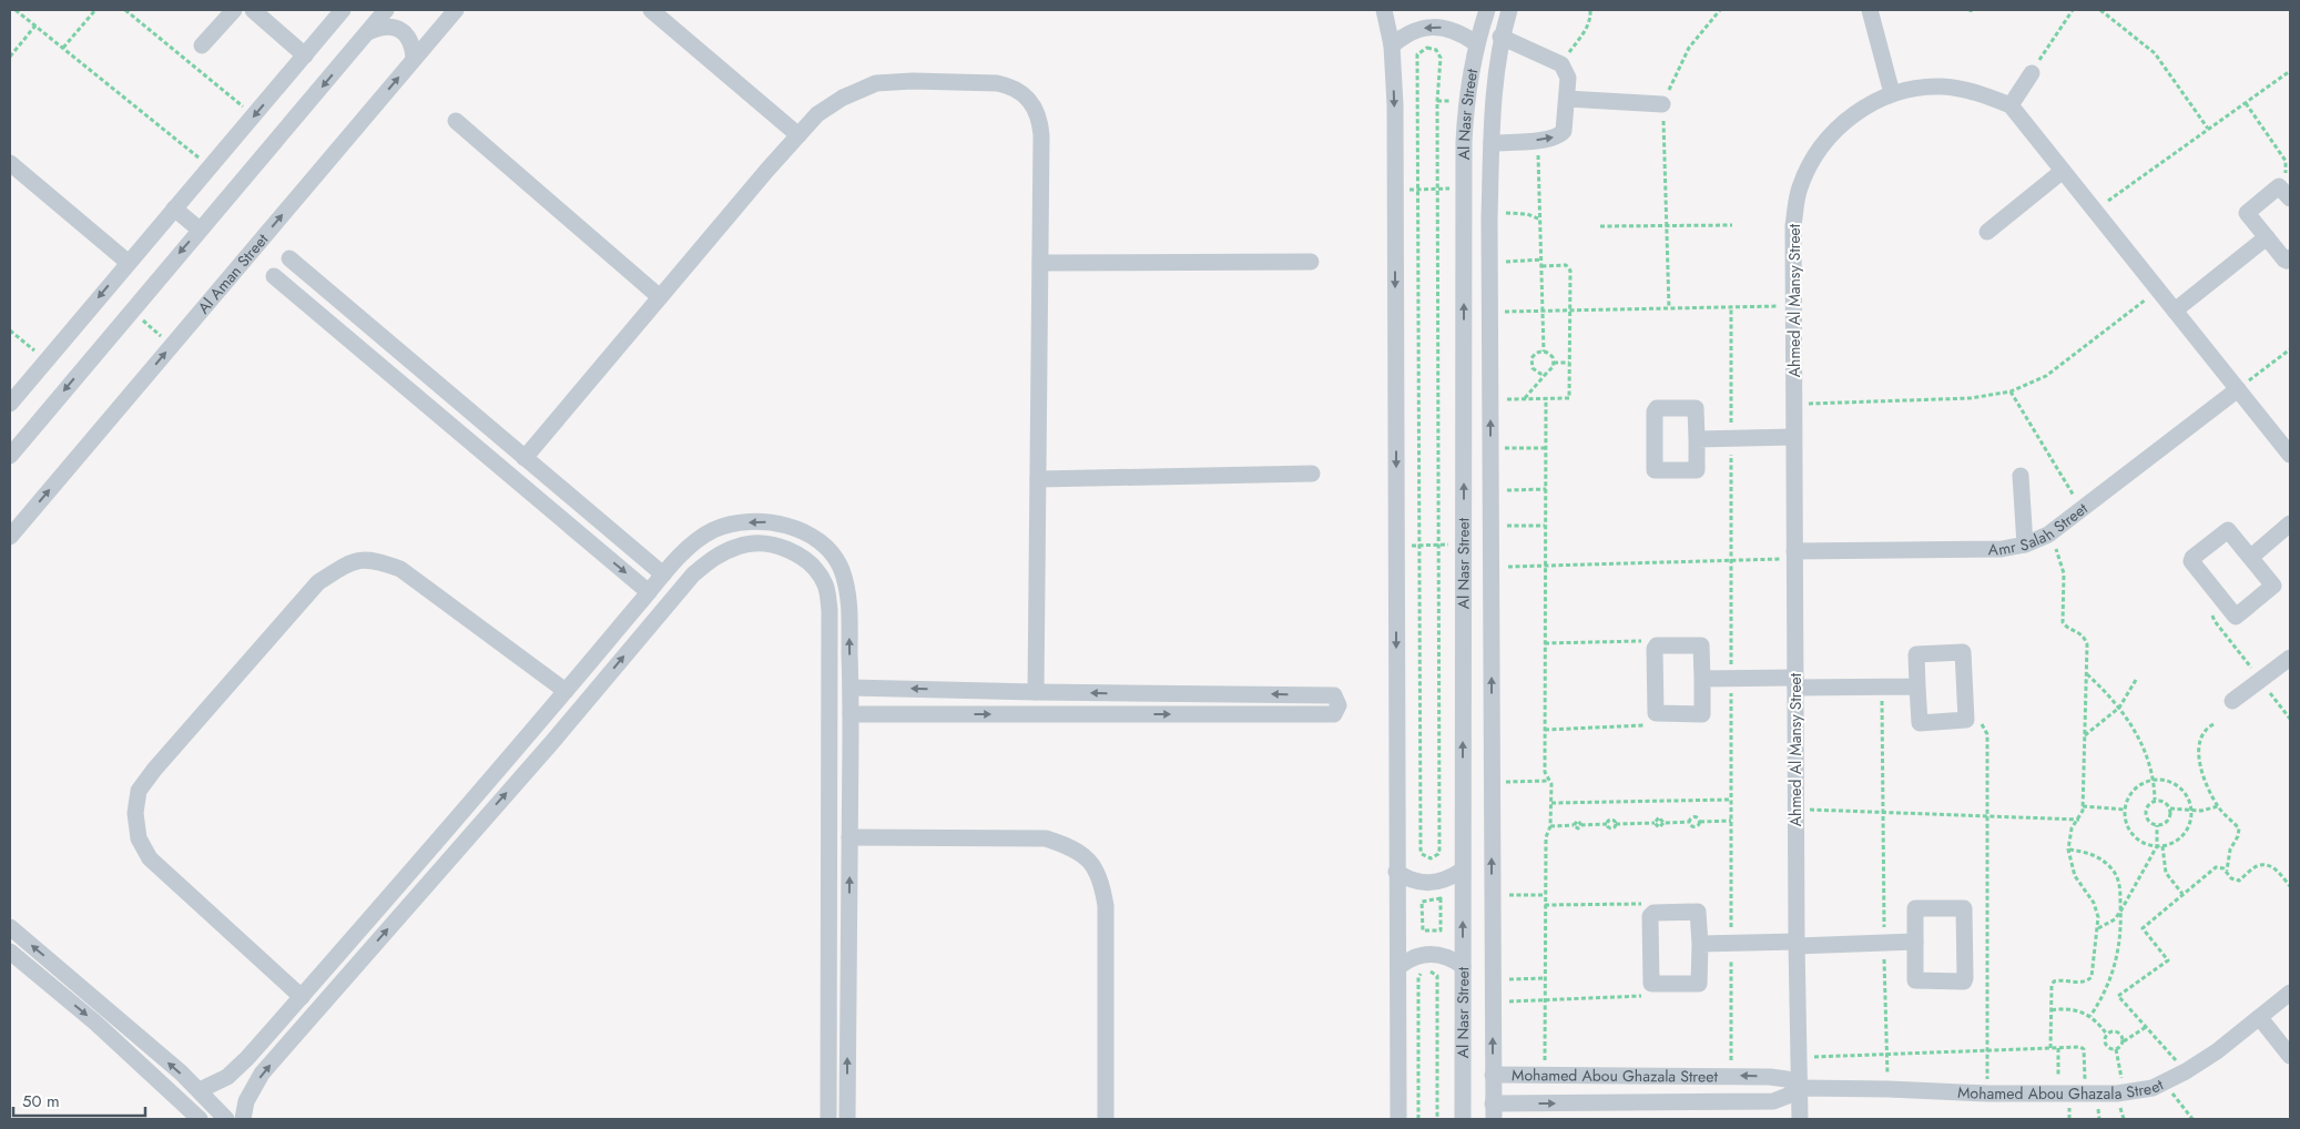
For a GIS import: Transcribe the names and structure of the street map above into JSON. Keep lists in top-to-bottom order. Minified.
{"streets":{"street":["Al Nasr Street","Al Aman Street","Ahmed Al Mansy Street","Amr Salah Street","Mohamed Abou Ghazala Street"]},"crossings":[["Ahmed Al Mansy Street","Amr Salah Street"],["Ahmed Al Mansy Street","Mohamed Abou Ghazala Street"]],"scale_bar":"50 m"}
